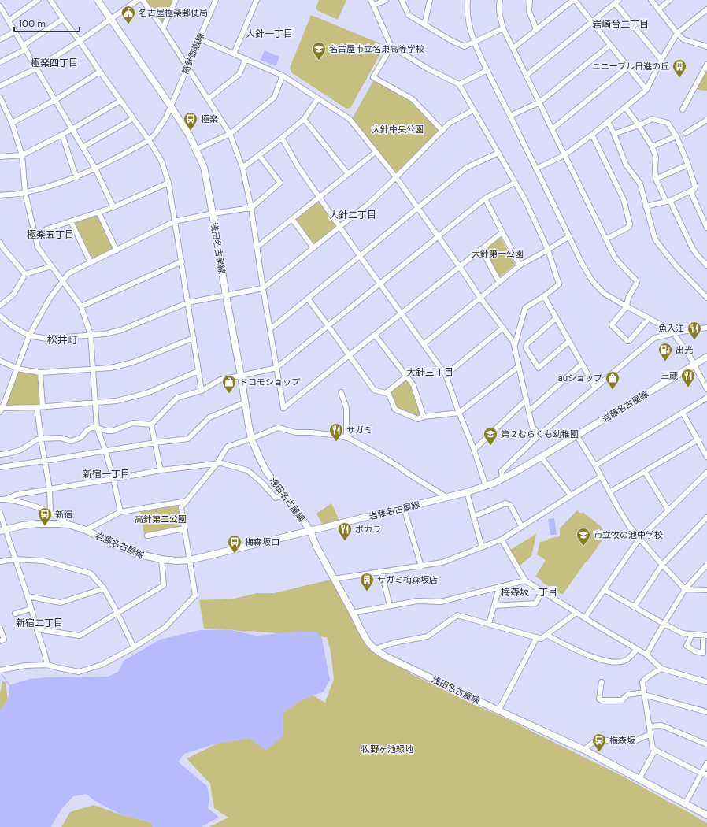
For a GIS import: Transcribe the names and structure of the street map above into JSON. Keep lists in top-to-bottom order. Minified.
{"streets":{"main road":["浅田名古屋線","岩藤名古屋線"],"street":["高針御嶽線"]},"crossings":[["高針御嶽線","浅田名古屋線"],["浅田名古屋線","岩藤名古屋線"]],"districts":["岩崎台二丁目","大針一丁目","極楽四丁目","大針二丁目","極楽五丁目","松井町","大針三丁目","新宿一丁目","梅森坂一丁目","新宿二丁目"],"parks":["大針中央公園","大針第一公園","高針第二公園","牧野ヶ池緑地"],"places":{"public building":["名古屋極楽郵便局"],"school or university":["名古屋市立名東高等学校","第２むらくも幼稚園","市立牧の池中学校"],"building":["ユニーブル日進の丘","サガミ梅森坂店"],"bus stop":["極楽","新宿","梅森坂口","梅森坂"],"restaurant":["魚入江","三蔵","サガミ","ポカラ"],"fuel station":["出光"],"shop":["auショップ","ドコモショップ"]},"scale_bar":"100 m"}
